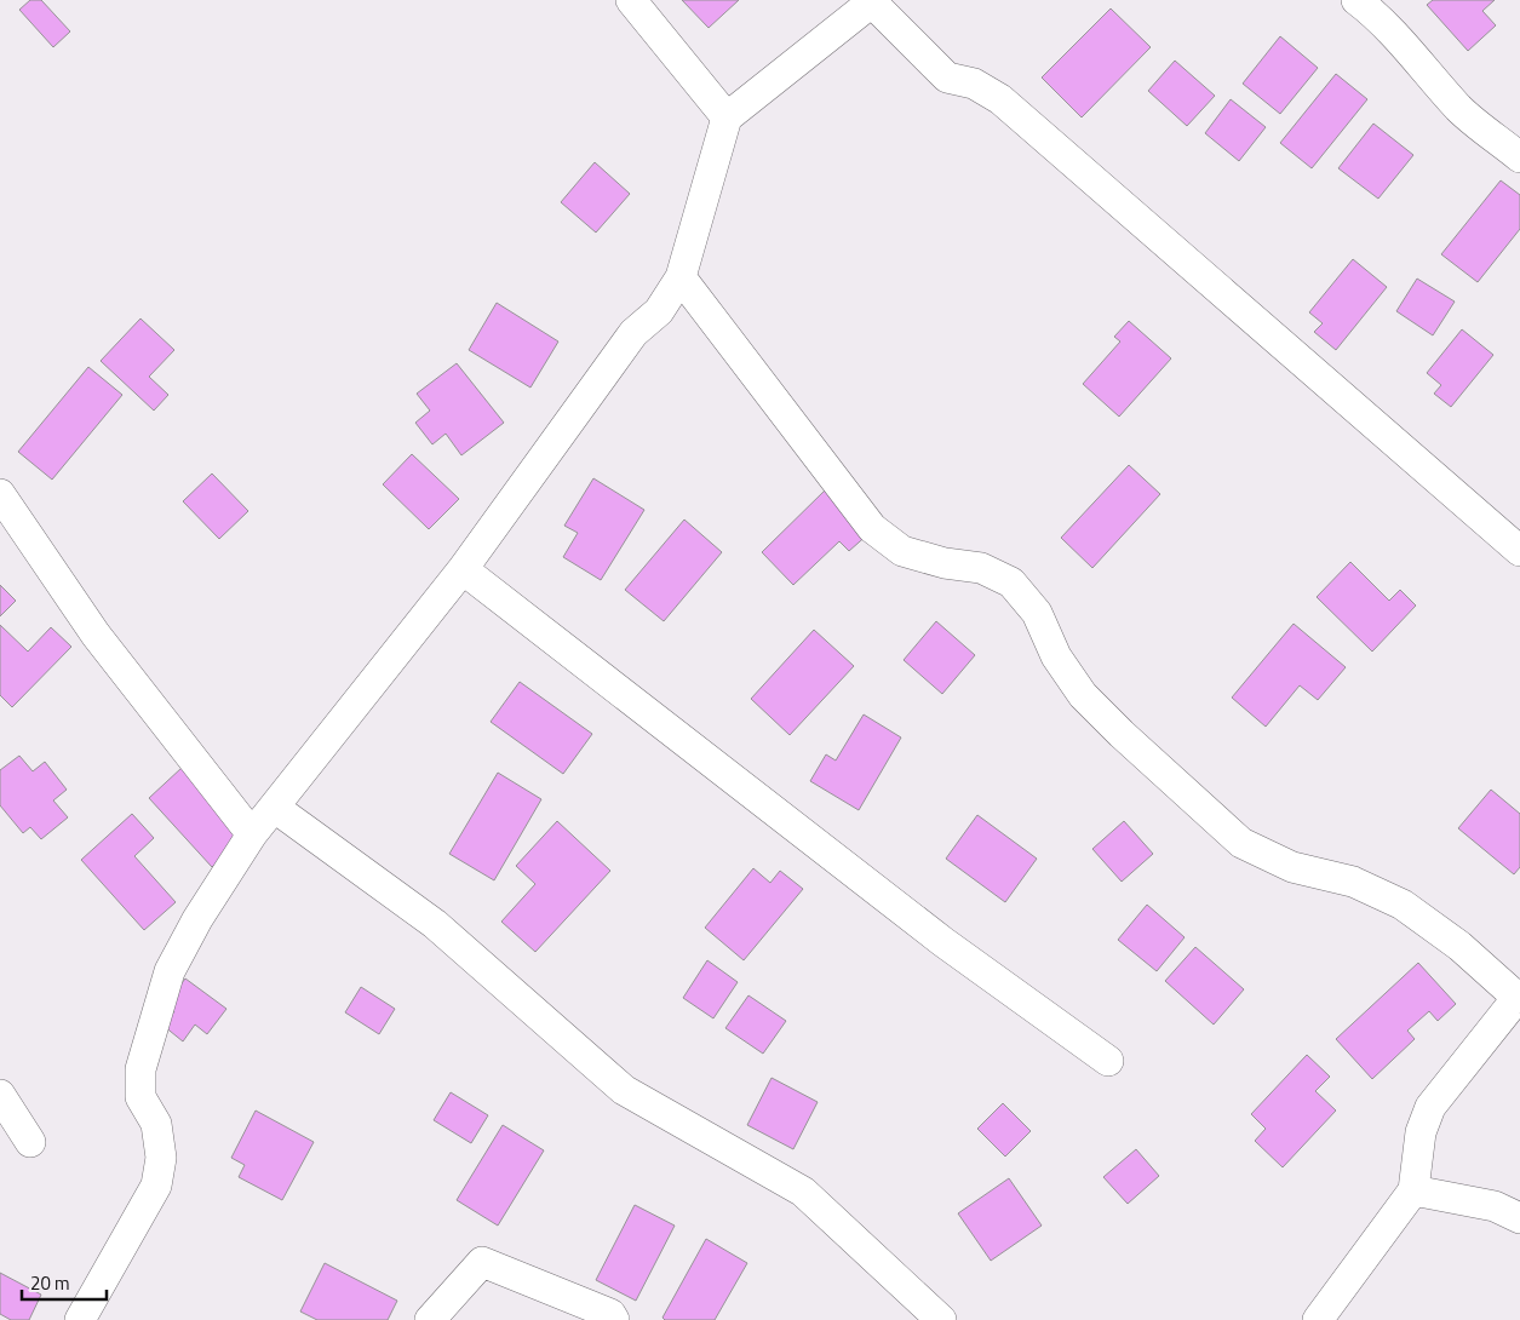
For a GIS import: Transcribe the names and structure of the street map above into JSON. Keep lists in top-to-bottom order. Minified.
{"scale_bar":"20 m"}
